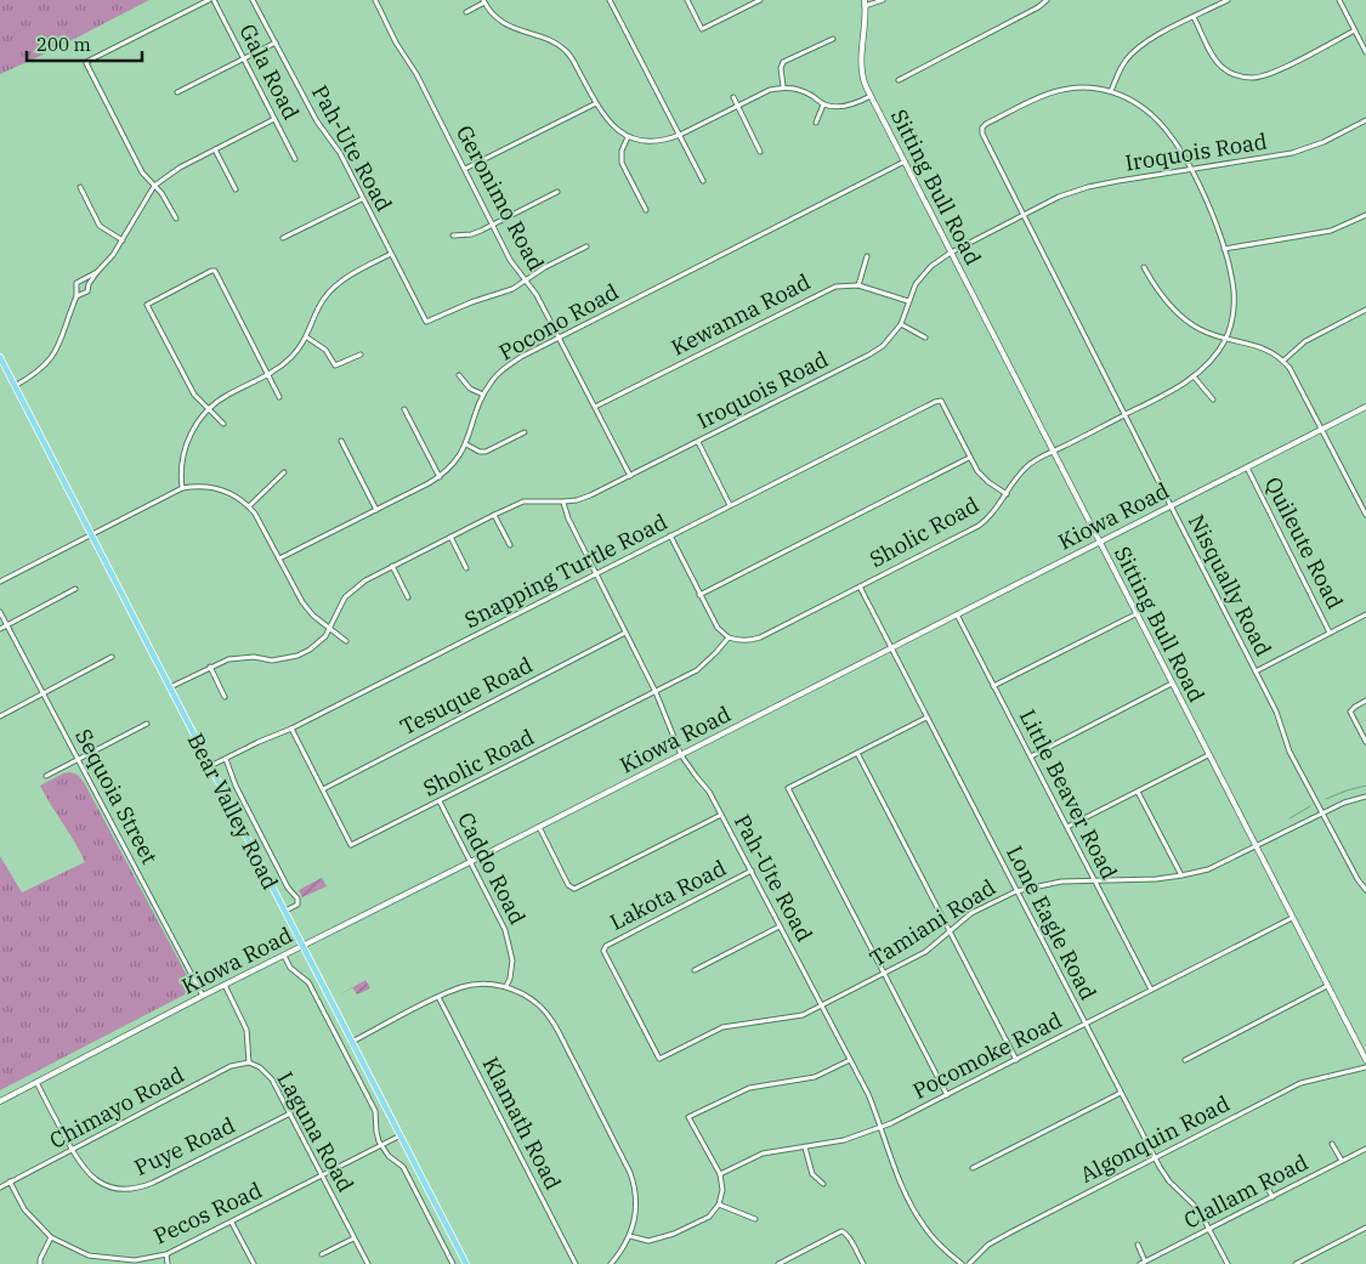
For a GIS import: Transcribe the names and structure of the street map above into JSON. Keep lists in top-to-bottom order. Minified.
{"streets":{"main road":["Bear Valley Road"],"street":["Gala Road","Pah-Ute Road","Iroquois Road","Sitting Bull Road","Geronimo Road","Kewanna Road","Pocono Road","Kiowa Road","Sholic Road","Quileute Road","Snapping Turtle Road","Nisqually Road","Tesuque Road","Little Beaver Road","Sequoia Street","Caddo Road","Lakota Road","Tamiani Road","Lone Eagle Road","Pocomoke Road","Chimayo Road","Klamath Road","Laguna Road","Algonquin Road","Puye Road","Clallam Road","Pecos Road"]},"crossings":[["Pah-Ute Road","Iroquois Road"],["Pah-Ute Road","Geronimo Road"],["Pah-Ute Road","Kiowa Road"],["Pah-Ute Road","Sholic Road"],["Pah-Ute Road","Snapping Turtle Road"],["Pah-Ute Road","Tesuque Road"],["Pah-Ute Road","Lakota Road"],["Pah-Ute Road","Tamiani Road"],["Pah-Ute Road","Pocomoke Road"],["Iroquois Road","Sitting Bull Road"],["Iroquois Road","Geronimo Road"],["Iroquois Road","Kewanna Road"],["Iroquois Road","Sholic Road"],["Iroquois Road","Nisqually Road"],["Iroquois Road","Bear Valley Road"],["Sitting Bull Road","Pocono Road"],["Sitting Bull Road","Kiowa Road"],["Sitting Bull Road","Sholic Road"],["Sitting Bull Road","Tamiani Road"],["Sitting Bull Road","Pocomoke Road"],["Geronimo Road","Kewanna Road"],["Geronimo Road","Pocono Road"],["Kiowa Road","Quileute Road"],["Kiowa Road","Nisqually Road"],["Kiowa Road","Little Beaver Road"],["Kiowa Road","Sequoia Street"],["Kiowa Road","Bear Valley Road"],["Kiowa Road","Caddo Road"],["Kiowa Road","Lone Eagle Road"],["Kiowa Road","Laguna Road"],["Kiowa Road","Puye Road"],["Sholic Road","Nisqually Road"],["Sholic Road","Tesuque Road"],["Sholic Road","Caddo Road"],["Sholic Road","Lone Eagle Road"],["Snapping Turtle Road","Bear Valley Road"],["Nisqually Road","Tamiani Road"],["Little Beaver Road","Tamiani Road"],["Little Beaver Road","Pocomoke Road"],["Bear Valley Road","Pecos Road"],["Lakota Road","Tamiani Road"],["Tamiani Road","Lone Eagle Road"],["Lone Eagle Road","Pocomoke Road"],["Lone Eagle Road","Algonquin Road"],["Lone Eagle Road","Clallam Road"],["Chimayo Road","Laguna Road"],["Chimayo Road","Puye Road"],["Chimayo Road","Pecos Road"],["Laguna Road","Puye Road"],["Laguna Road","Pecos Road"]],"scale_bar":"200 m"}
